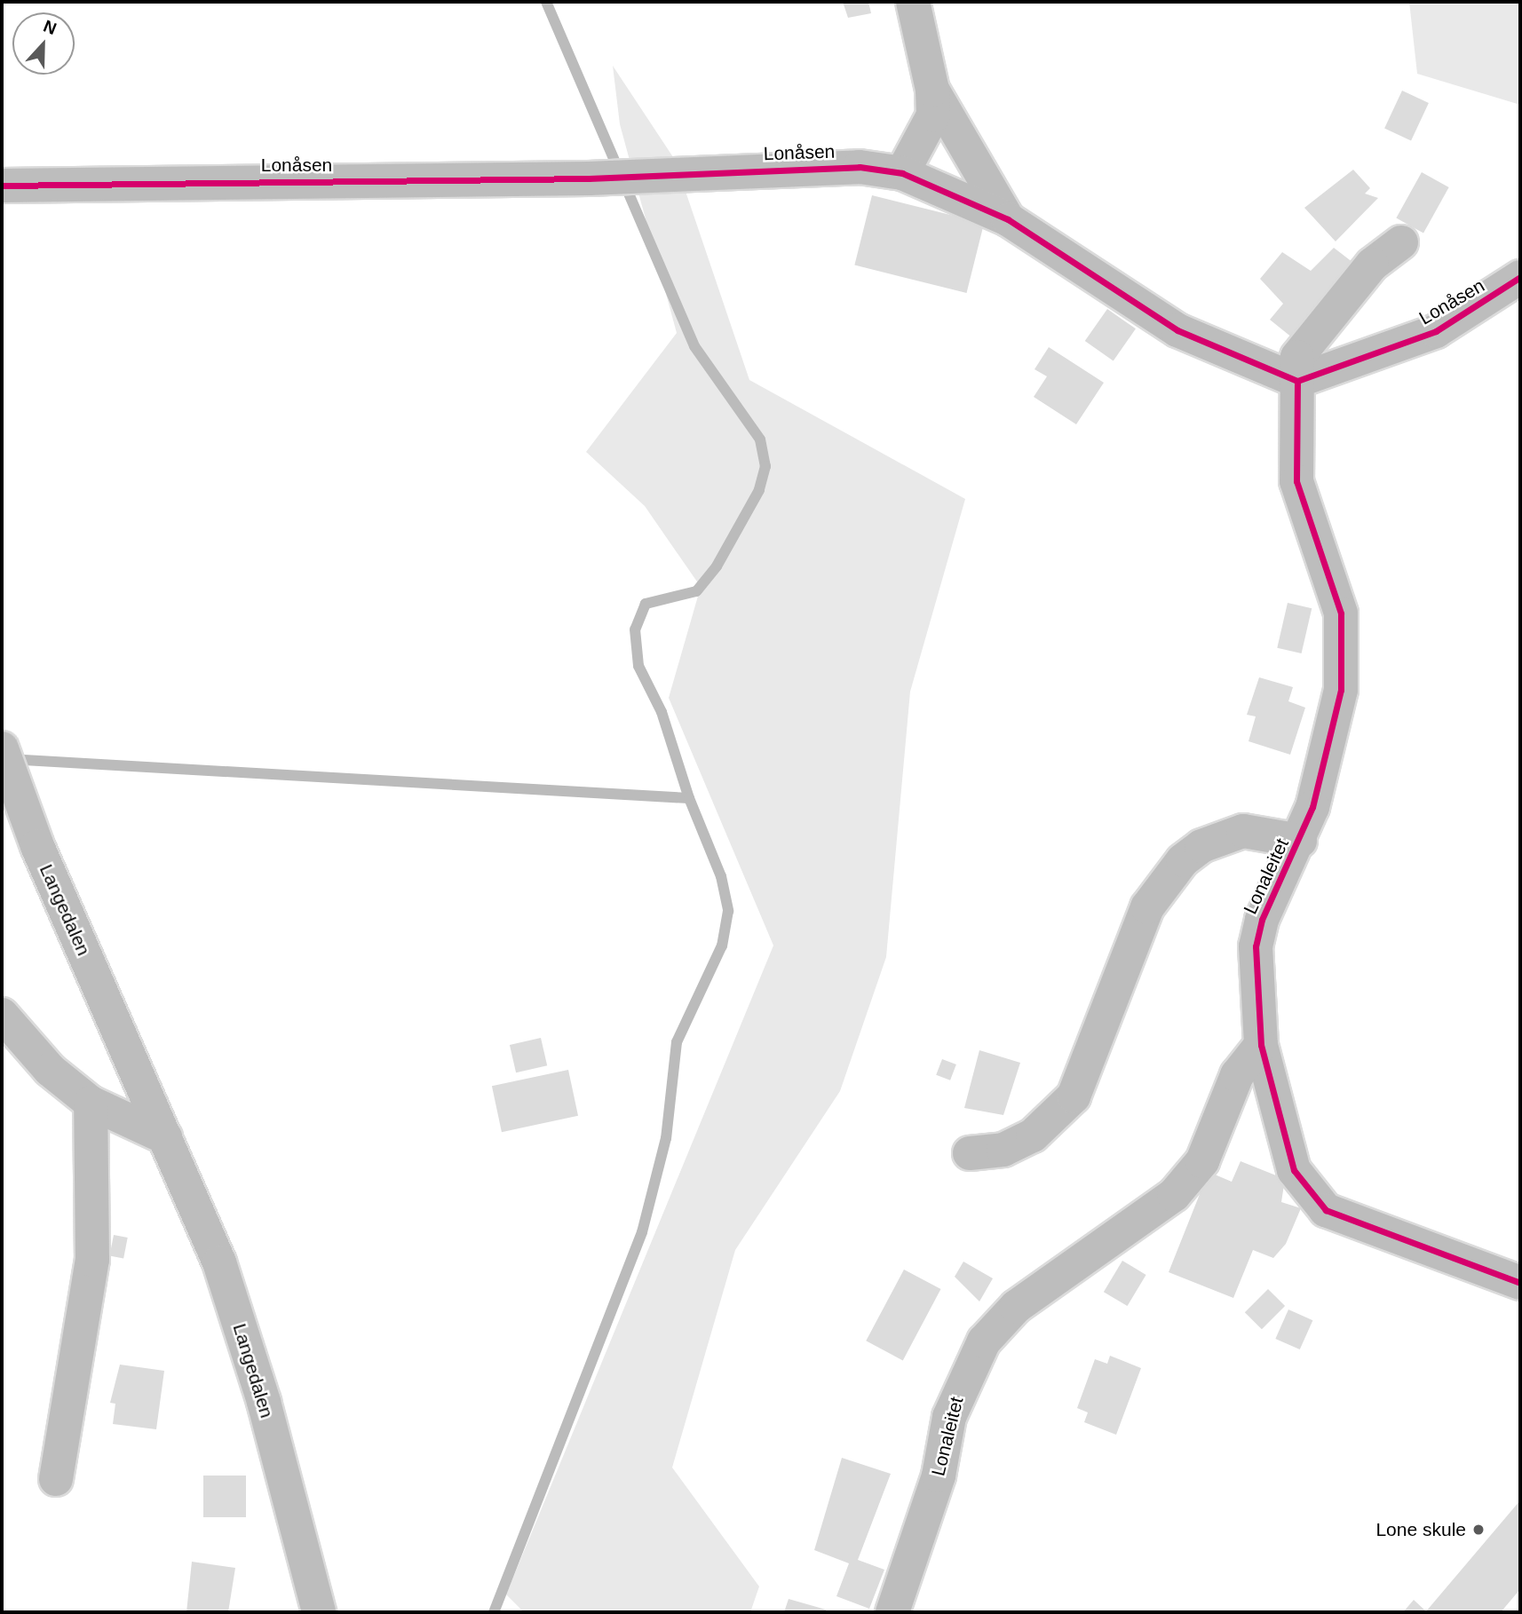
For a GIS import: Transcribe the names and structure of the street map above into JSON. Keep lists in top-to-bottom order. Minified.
{"streets":{"street":["Lonåsen","Lonaleitet","Langedalen"]},"crossings":[["Lonåsen","Lonaleitet"]],"places":["Lone skule"],"north":"top"}
